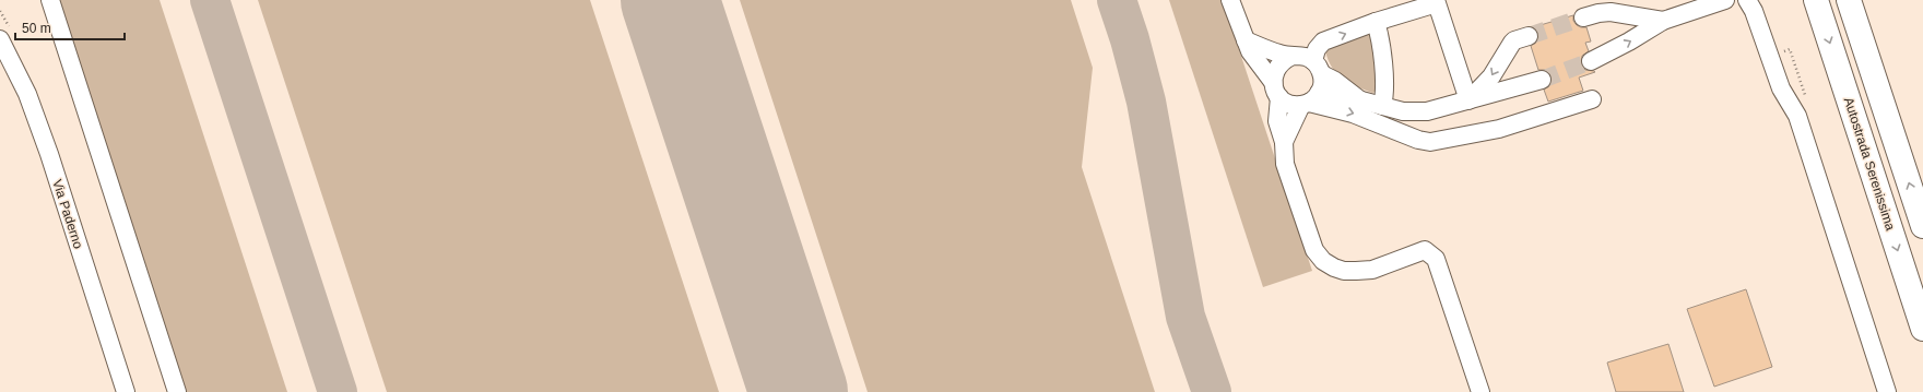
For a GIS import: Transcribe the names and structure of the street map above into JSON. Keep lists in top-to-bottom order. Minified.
{"streets":{"highway":["Autostrada Serenissima"],"street":["Via Paderno"]},"scale_bar":"50 m"}
